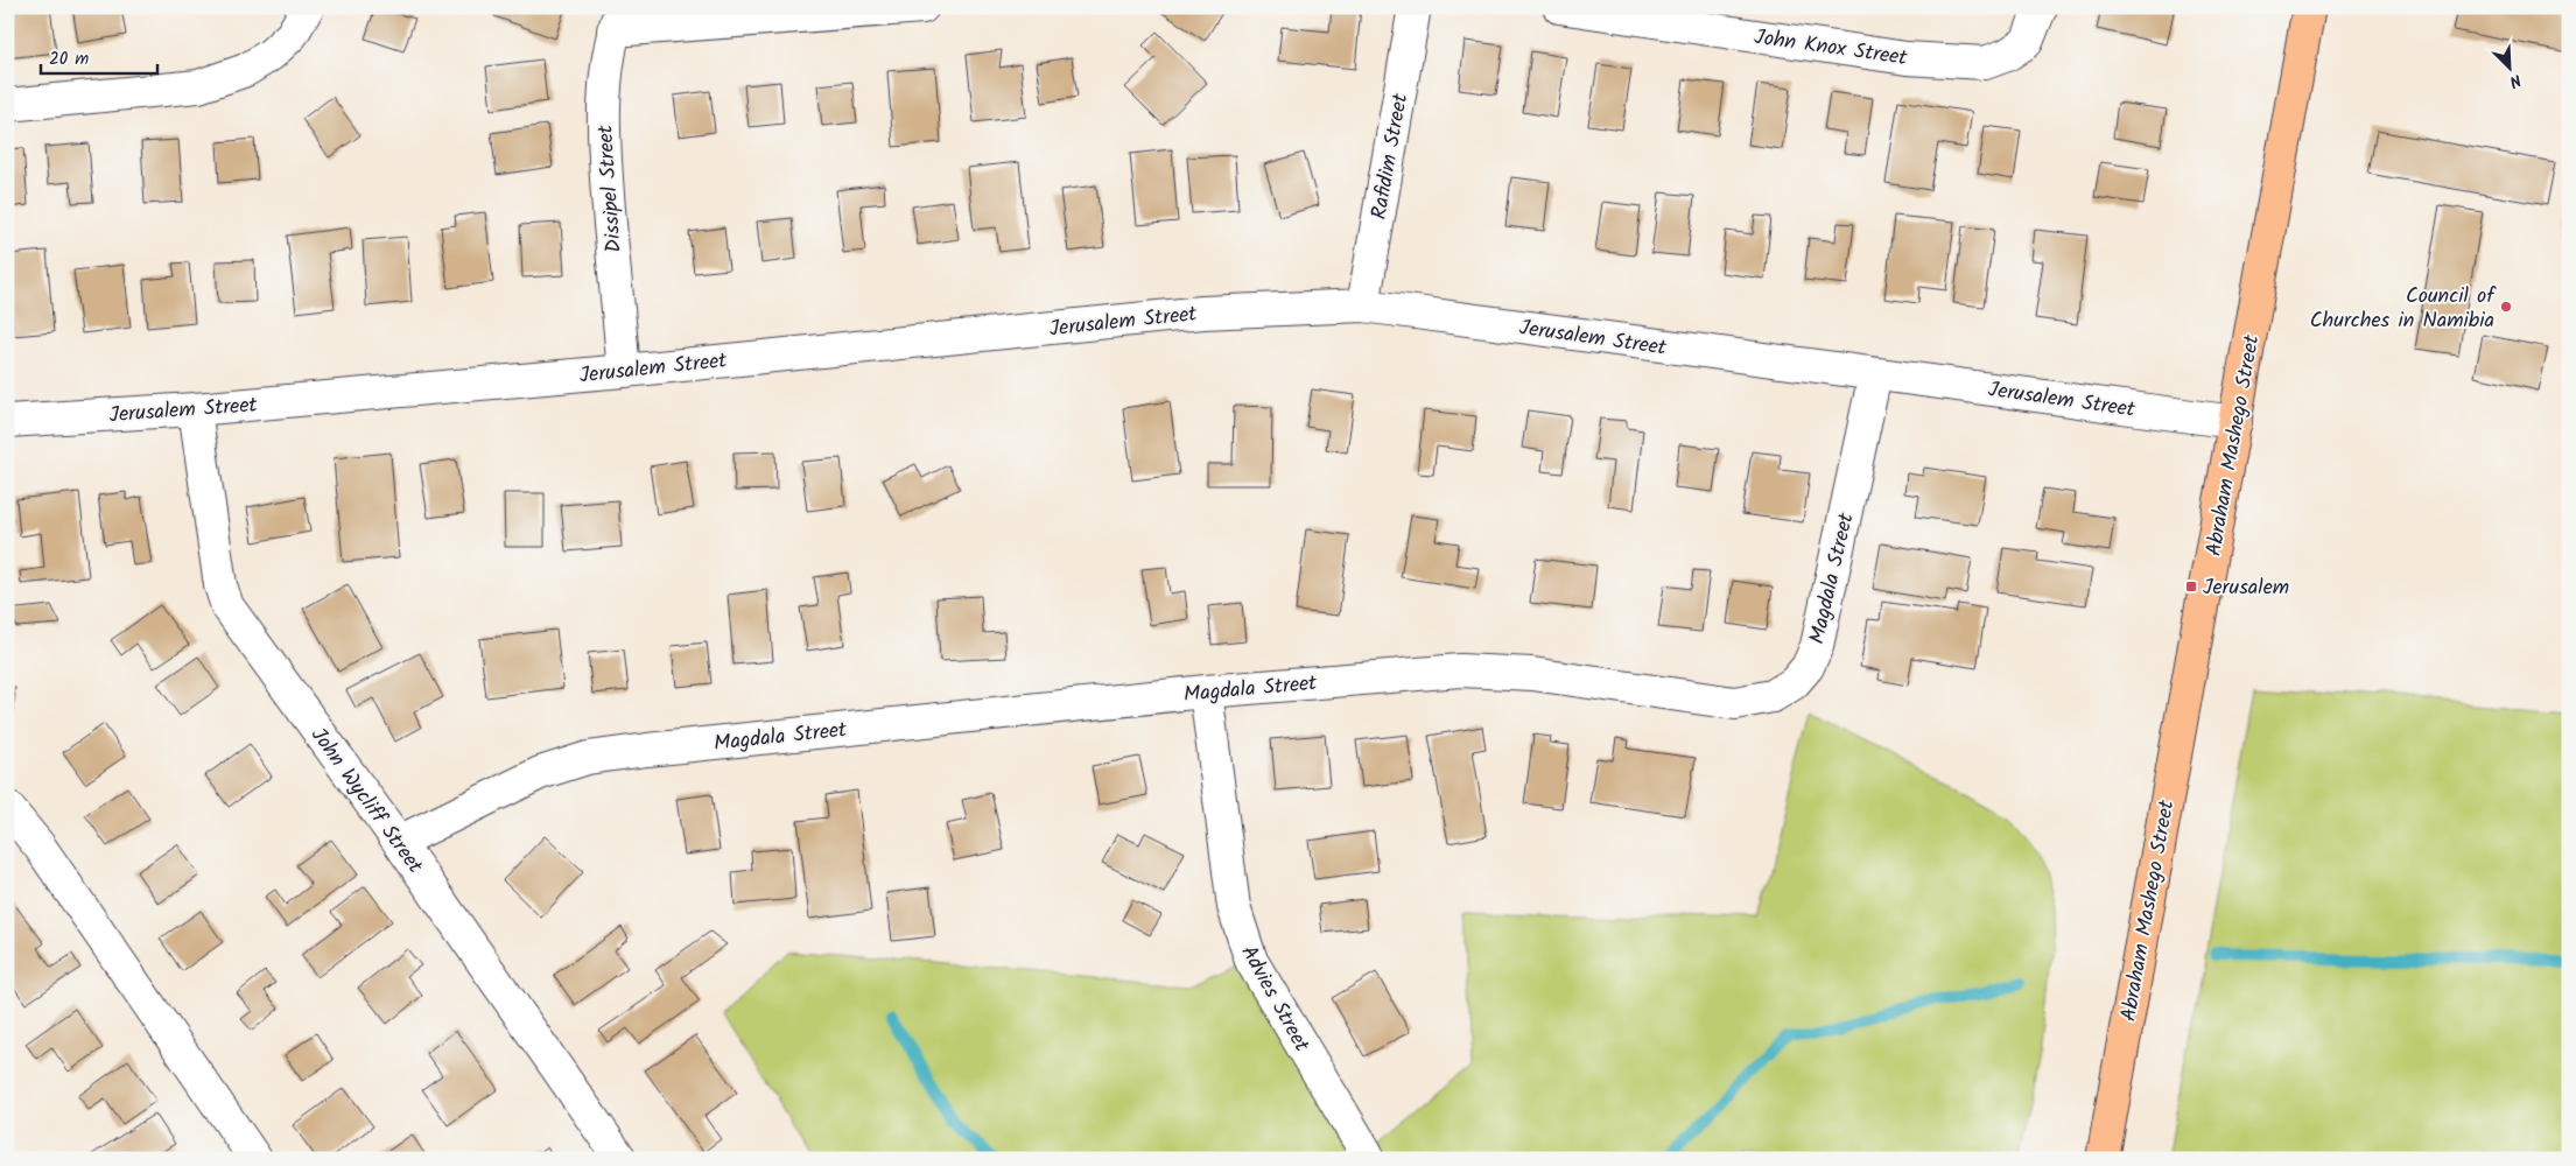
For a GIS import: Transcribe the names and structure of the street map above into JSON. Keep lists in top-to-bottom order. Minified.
{"streets":{"main road":["Abraham Mashego Street"],"street":["John Knox Street","Rafidim Street","Dissipel Street","Jerusalem Street","Magdala Street","John Wycliff Street","Advies Street"]},"crossings":[["Rafidim Street","Jerusalem Street"],["Dissipel Street","Jerusalem Street"],["Jerusalem Street","Abraham Mashego Street"],["Jerusalem Street","Magdala Street"],["Jerusalem Street","John Wycliff Street"],["Magdala Street","John Wycliff Street"],["Magdala Street","Advies Street"]],"places":{"other":["Council of Churches in Namibia"],"transit":["Jerusalem"]},"scale_bar":"20 m","north":"bottom right"}
